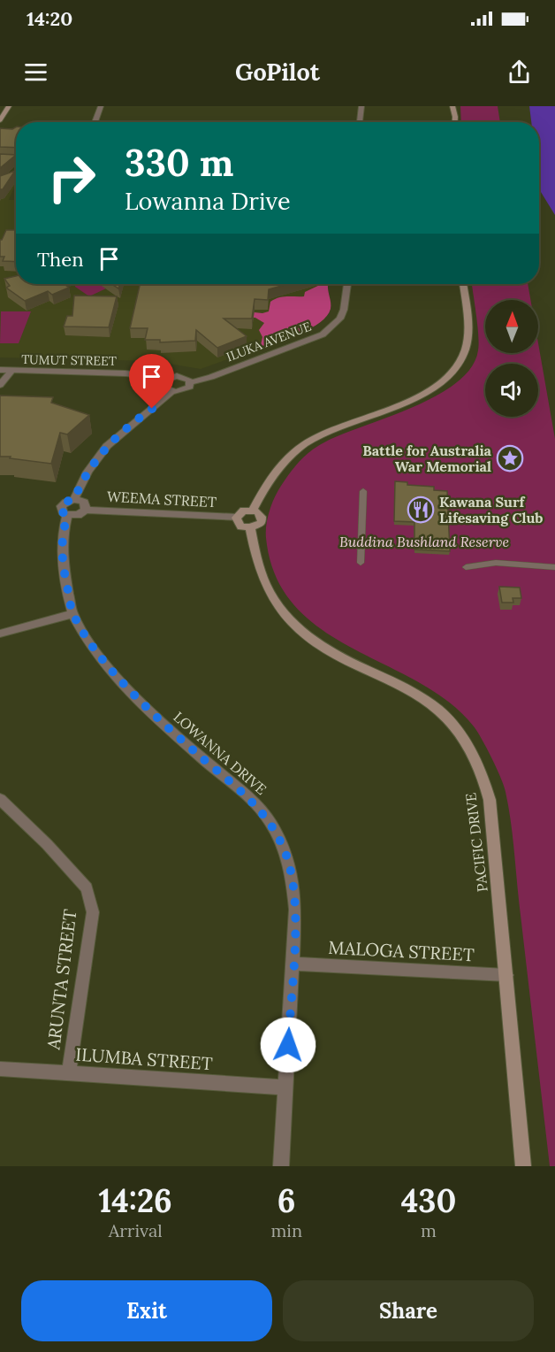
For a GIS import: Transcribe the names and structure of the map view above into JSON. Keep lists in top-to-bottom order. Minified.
{"streets":{"street":["ILUKA AVENUE","TUMUT STREET","WEEMA STREET","LOWANNA DRIVE","PACIFIC DRIVE","MALOGA STREET","ARUNTA STREET","ILUMBA STREET"]},"crossings":[["ILUKA AVENUE","TUMUT STREET"],["WEEMA STREET","LOWANNA DRIVE"],["WEEMA STREET","PACIFIC DRIVE"],["LOWANNA DRIVE","MALOGA STREET"],["LOWANNA DRIVE","ILUMBA STREET"],["PACIFIC DRIVE","MALOGA STREET"],["ARUNTA STREET","ILUMBA STREET"]],"parks":["Buddina Bushland Reserve"],"places":{"place":["Battle for Australia War Memorial"],"restaurant":["Kawana Surf Lifesaving Club"]},"north":"top","page":{"status":"14:20","header":"GoPilot","turn":["330 m","Lowanna Drive"],"then":"Then","eta":["14:26","Arrival","6","min","430","m"],"buttons":["Exit","Share"]}}
